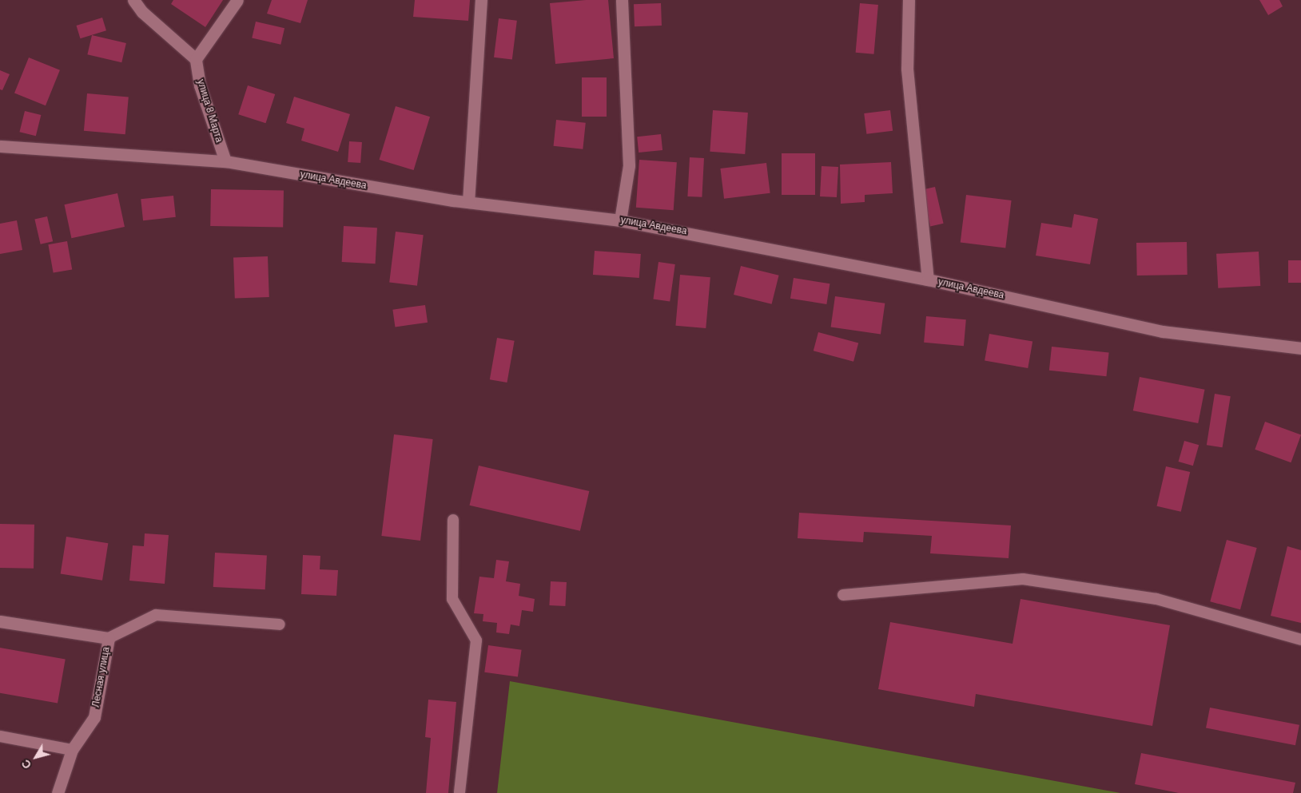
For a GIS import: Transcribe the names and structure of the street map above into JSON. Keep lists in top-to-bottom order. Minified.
{"streets":{"street":["улица 8 Марта","улица Авдеева","Лесная улица"]},"crossings":[["улица 8 Марта","улица Авдеева"]],"north":"bottom left"}
